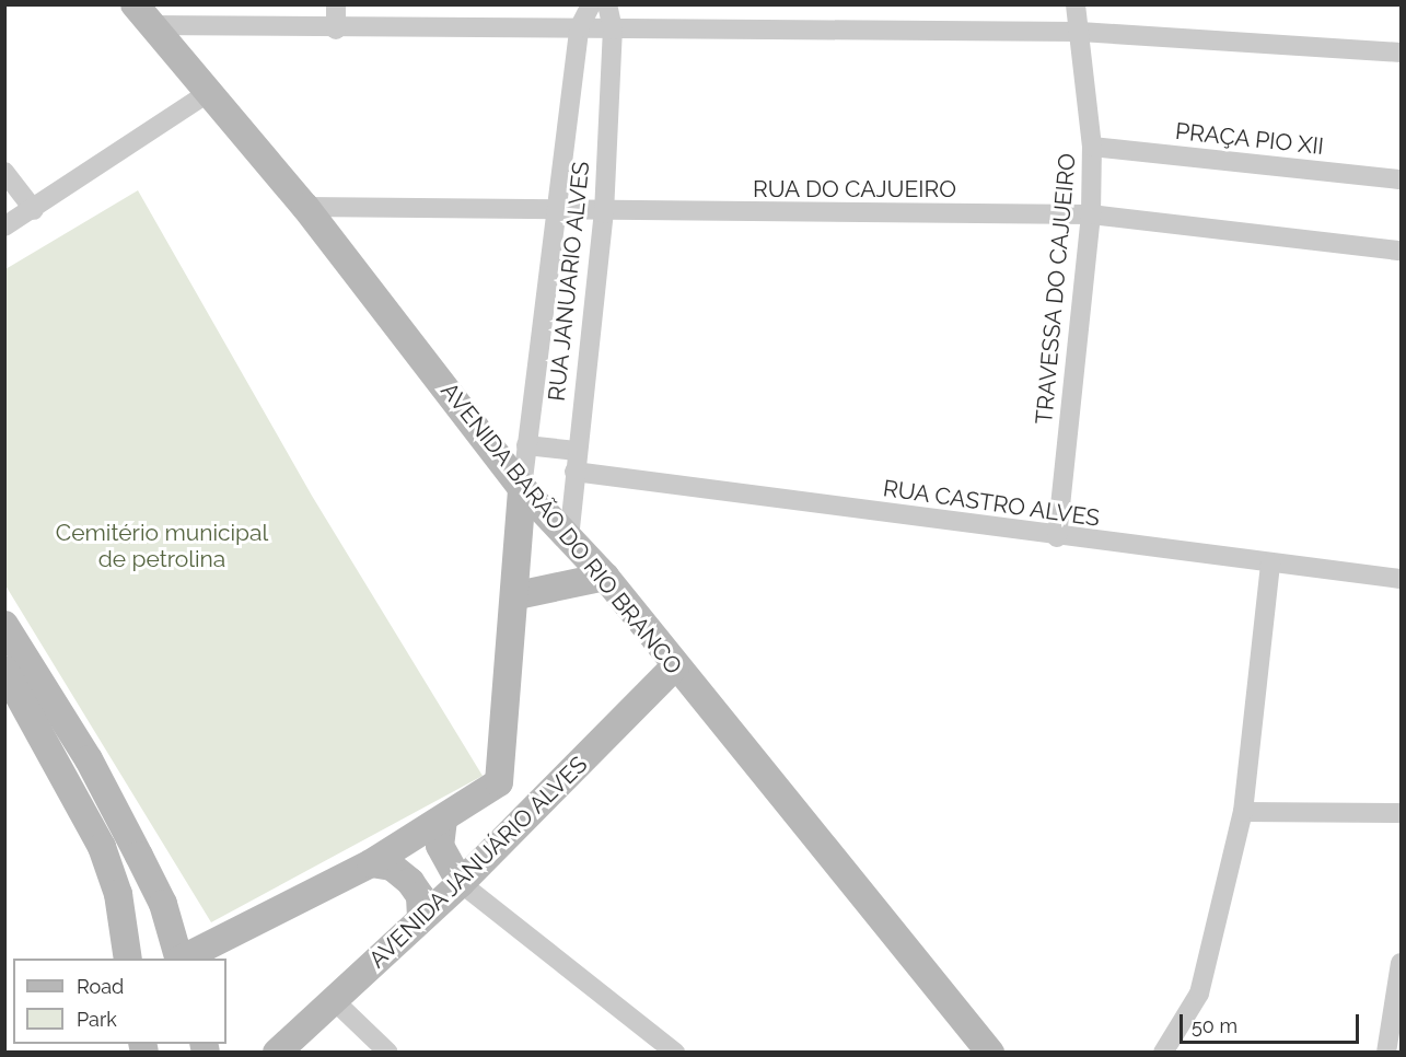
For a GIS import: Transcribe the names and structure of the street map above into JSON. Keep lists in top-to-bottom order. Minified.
{"streets":{"street":["PRAÇA PIO XII","RUA DO CAJUEIRO","RUA JANUARIO ALVES","TRAVESSA DO CAJUEIRO","RUA CASTRO ALVES","AVENIDA BARÃO DO RIO BRANCO","AVENIDA JANUÁRIO ALVES"]},"crossings":[["PRAÇA PIO XII","TRAVESSA DO CAJUEIRO"],["RUA DO CAJUEIRO","RUA JANUARIO ALVES"],["RUA DO CAJUEIRO","TRAVESSA DO CAJUEIRO"],["RUA DO CAJUEIRO","AVENIDA BARÃO DO RIO BRANCO"],["RUA JANUARIO ALVES","RUA CASTRO ALVES"],["RUA JANUARIO ALVES","AVENIDA BARÃO DO RIO BRANCO"],["RUA JANUARIO ALVES","AVENIDA JANUÁRIO ALVES"],["TRAVESSA DO CAJUEIRO","RUA CASTRO ALVES"],["AVENIDA BARÃO DO RIO BRANCO","AVENIDA JANUÁRIO ALVES"]],"parks":["Cemitério municipal de petrolina"],"legend":["Road","Park"],"scale_bar":"50 m"}
